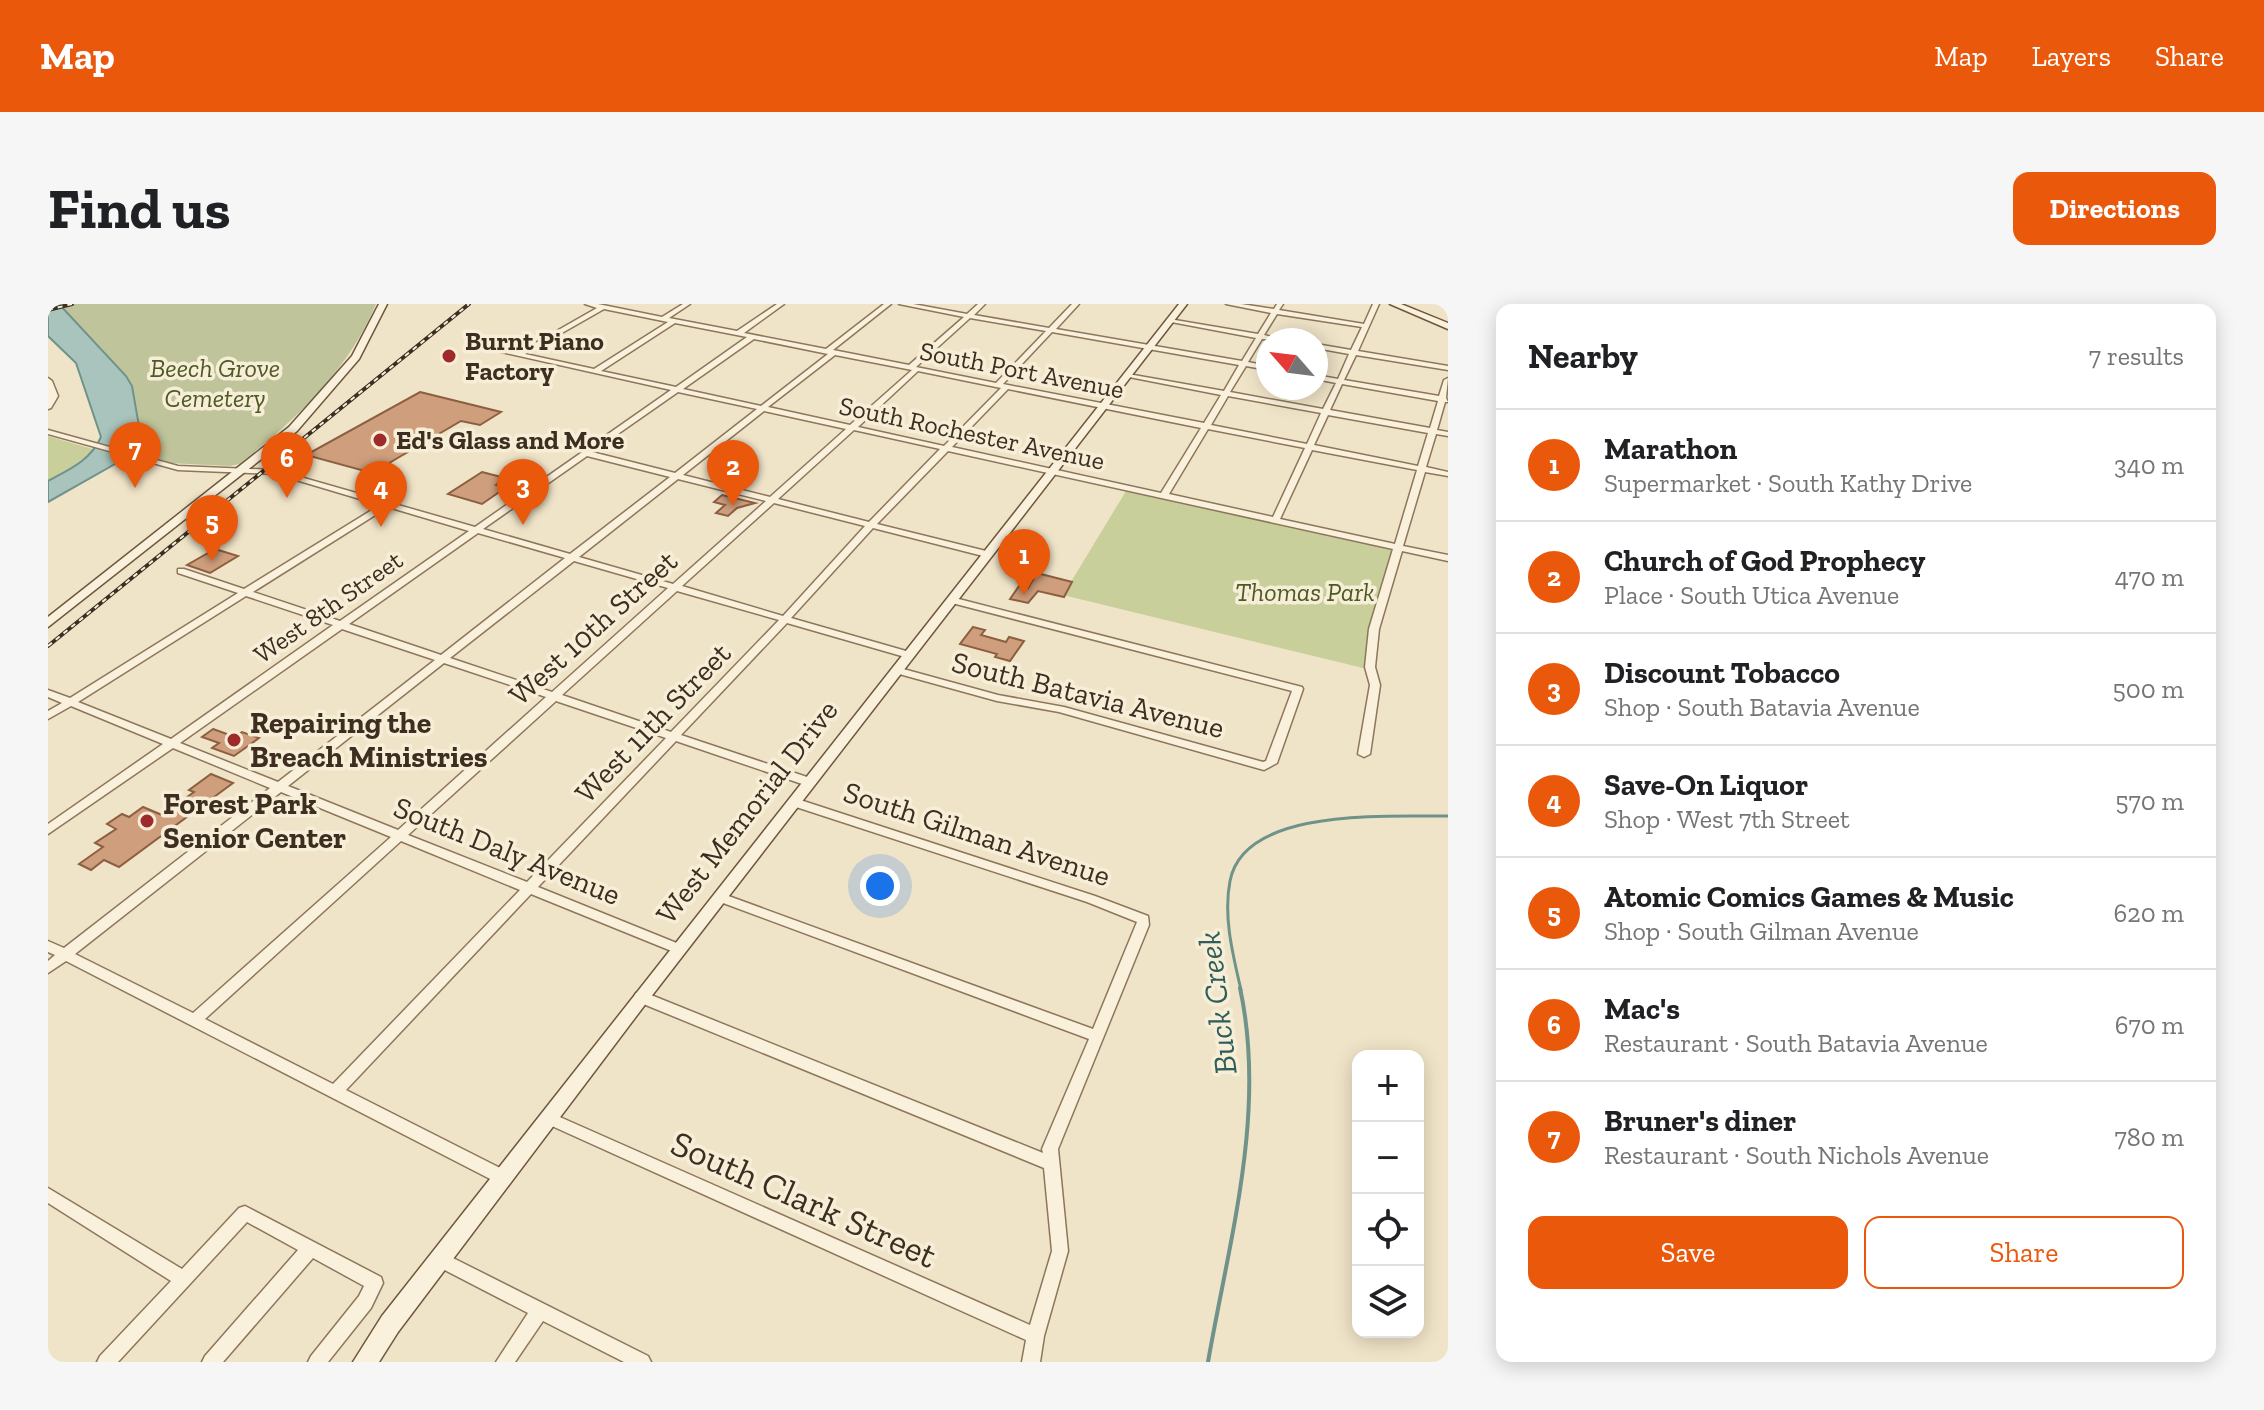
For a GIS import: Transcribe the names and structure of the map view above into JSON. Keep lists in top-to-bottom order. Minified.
{"streets":{"main road":["West Memorial Drive"],"street":["South Port Avenue","South Rochester Avenue","West 8th Street","West 10th Street","South Batavia Avenue","West 11th Street","South Gilman Avenue","South Daly Avenue","South Clark Street"]},"crossings":[["South Port Avenue","West 8th Street"],["South Port Avenue","West 10th Street"],["South Port Avenue","West 11th Street"],["South Port Avenue","West Memorial Drive"],["South Rochester Avenue","West 8th Street"],["South Rochester Avenue","West 10th Street"],["South Rochester Avenue","West 11th Street"],["South Rochester Avenue","West Memorial Drive"],["West 8th Street","South Batavia Avenue"],["West 8th Street","South Gilman Avenue"],["West 8th Street","South Daly Avenue"],["West 10th Street","South Batavia Avenue"],["West 10th Street","South Gilman Avenue"],["West 10th Street","South Daly Avenue"],["South Batavia Avenue","West 11th Street"],["South Batavia Avenue","West Memorial Drive"],["West 11th Street","South Gilman Avenue"],["West 11th Street","South Daly Avenue"],["West Memorial Drive","South Gilman Avenue"],["West Memorial Drive","South Daly Avenue"],["West Memorial Drive","South Clark Street"]],"water":["Buck Creek"],"parks":["Beech Grove Cemetery","Thomas Park"],"places":["Burnt Piano Factory","Ed's Glass and More","Repairing the Breach Ministries","Forest Park Senior Center"],"north":"top left","page":{"header":"Map","nav":["Map","Layers","Share"],"buttons":["Directions",["Save","Share"]],"title":"Find us","heading":["Nearby","7 results"],"list":[{"mark":"1","name":"Marathon","note":"Supermarket · South Kathy Drive","value":"340 m"},{"mark":"2","name":"Church of God Prophecy","note":"Place · South Utica Avenue","value":"470 m"},{"mark":"3","name":"Discount Tobacco","note":"Shop · South Batavia Avenue","value":"500 m"},{"mark":"4","name":"Save-On Liquor","note":"Shop · West 7th Street","value":"570 m"},{"mark":"5","name":"Atomic Comics Games & Music","note":"Shop · South Gilman Avenue","value":"620 m"},{"mark":"6","name":"Mac's","note":"Restaurant · South Batavia Avenue","value":"670 m"},{"mark":"7","name":"Bruner's diner","note":"Restaurant · South Nichols Avenue","value":"780 m"}],"pins":["7","6","2","3","4","5","1"],"map_buttons":["+","−"]}}
